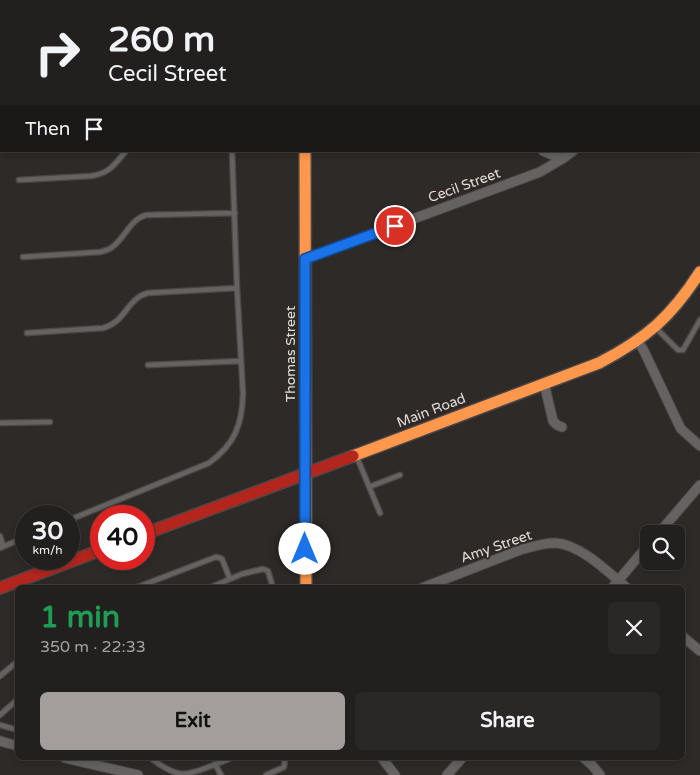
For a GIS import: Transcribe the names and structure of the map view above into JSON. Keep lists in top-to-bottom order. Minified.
{"streets":{"main road":["Thomas Street","Main Road"],"street":["Cecil Street","Amy Street"]},"crossings":[["Cecil Street","Thomas Street"],["Thomas Street","Main Road"]],"page":{"turn":["260 m","Cecil Street"],"then":"Then","speed":"30 km/h","limit":"40","heading":["1 min","350 m · 22:33"],"buttons":["Exit","Share"]}}
